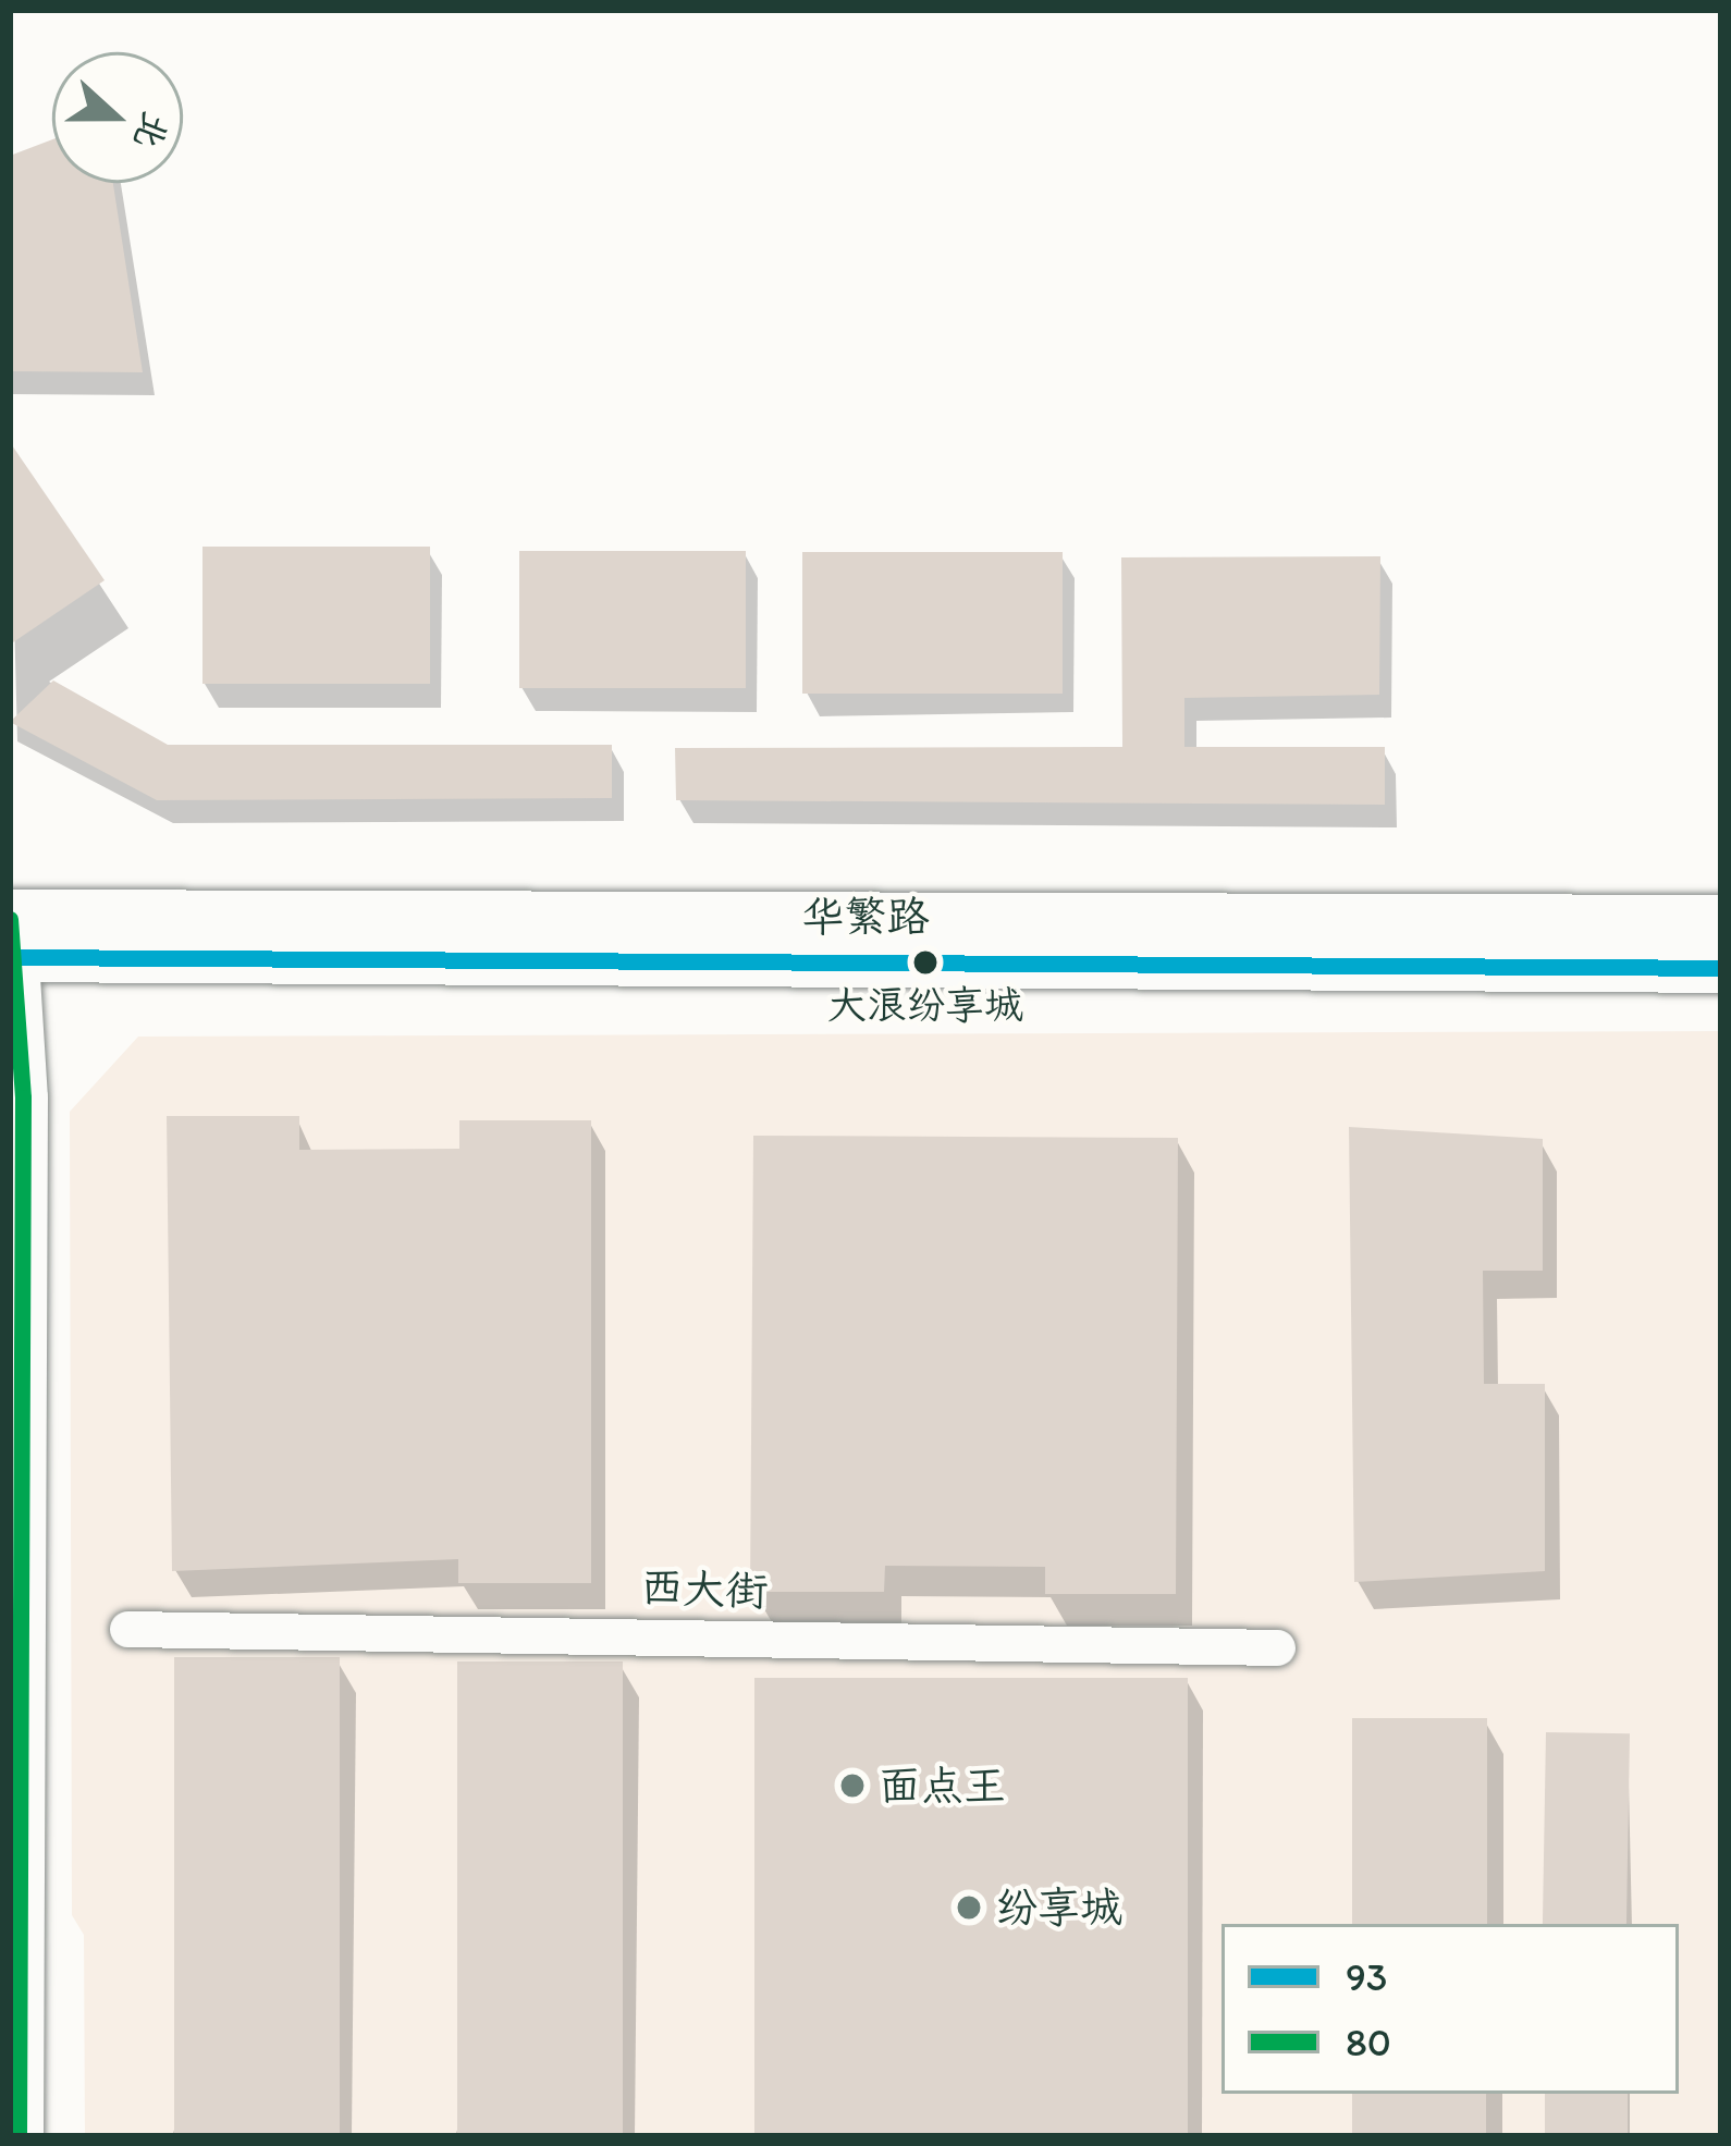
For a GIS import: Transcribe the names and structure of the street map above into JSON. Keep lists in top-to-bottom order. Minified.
{"streets":{"main road":["华繁路"],"street":["西大街"]},"places":["大浪纷享城","面点王","纷享城"],"lines":["transit line 80","transit line 93"],"legend":["93","80"],"north":"right"}
